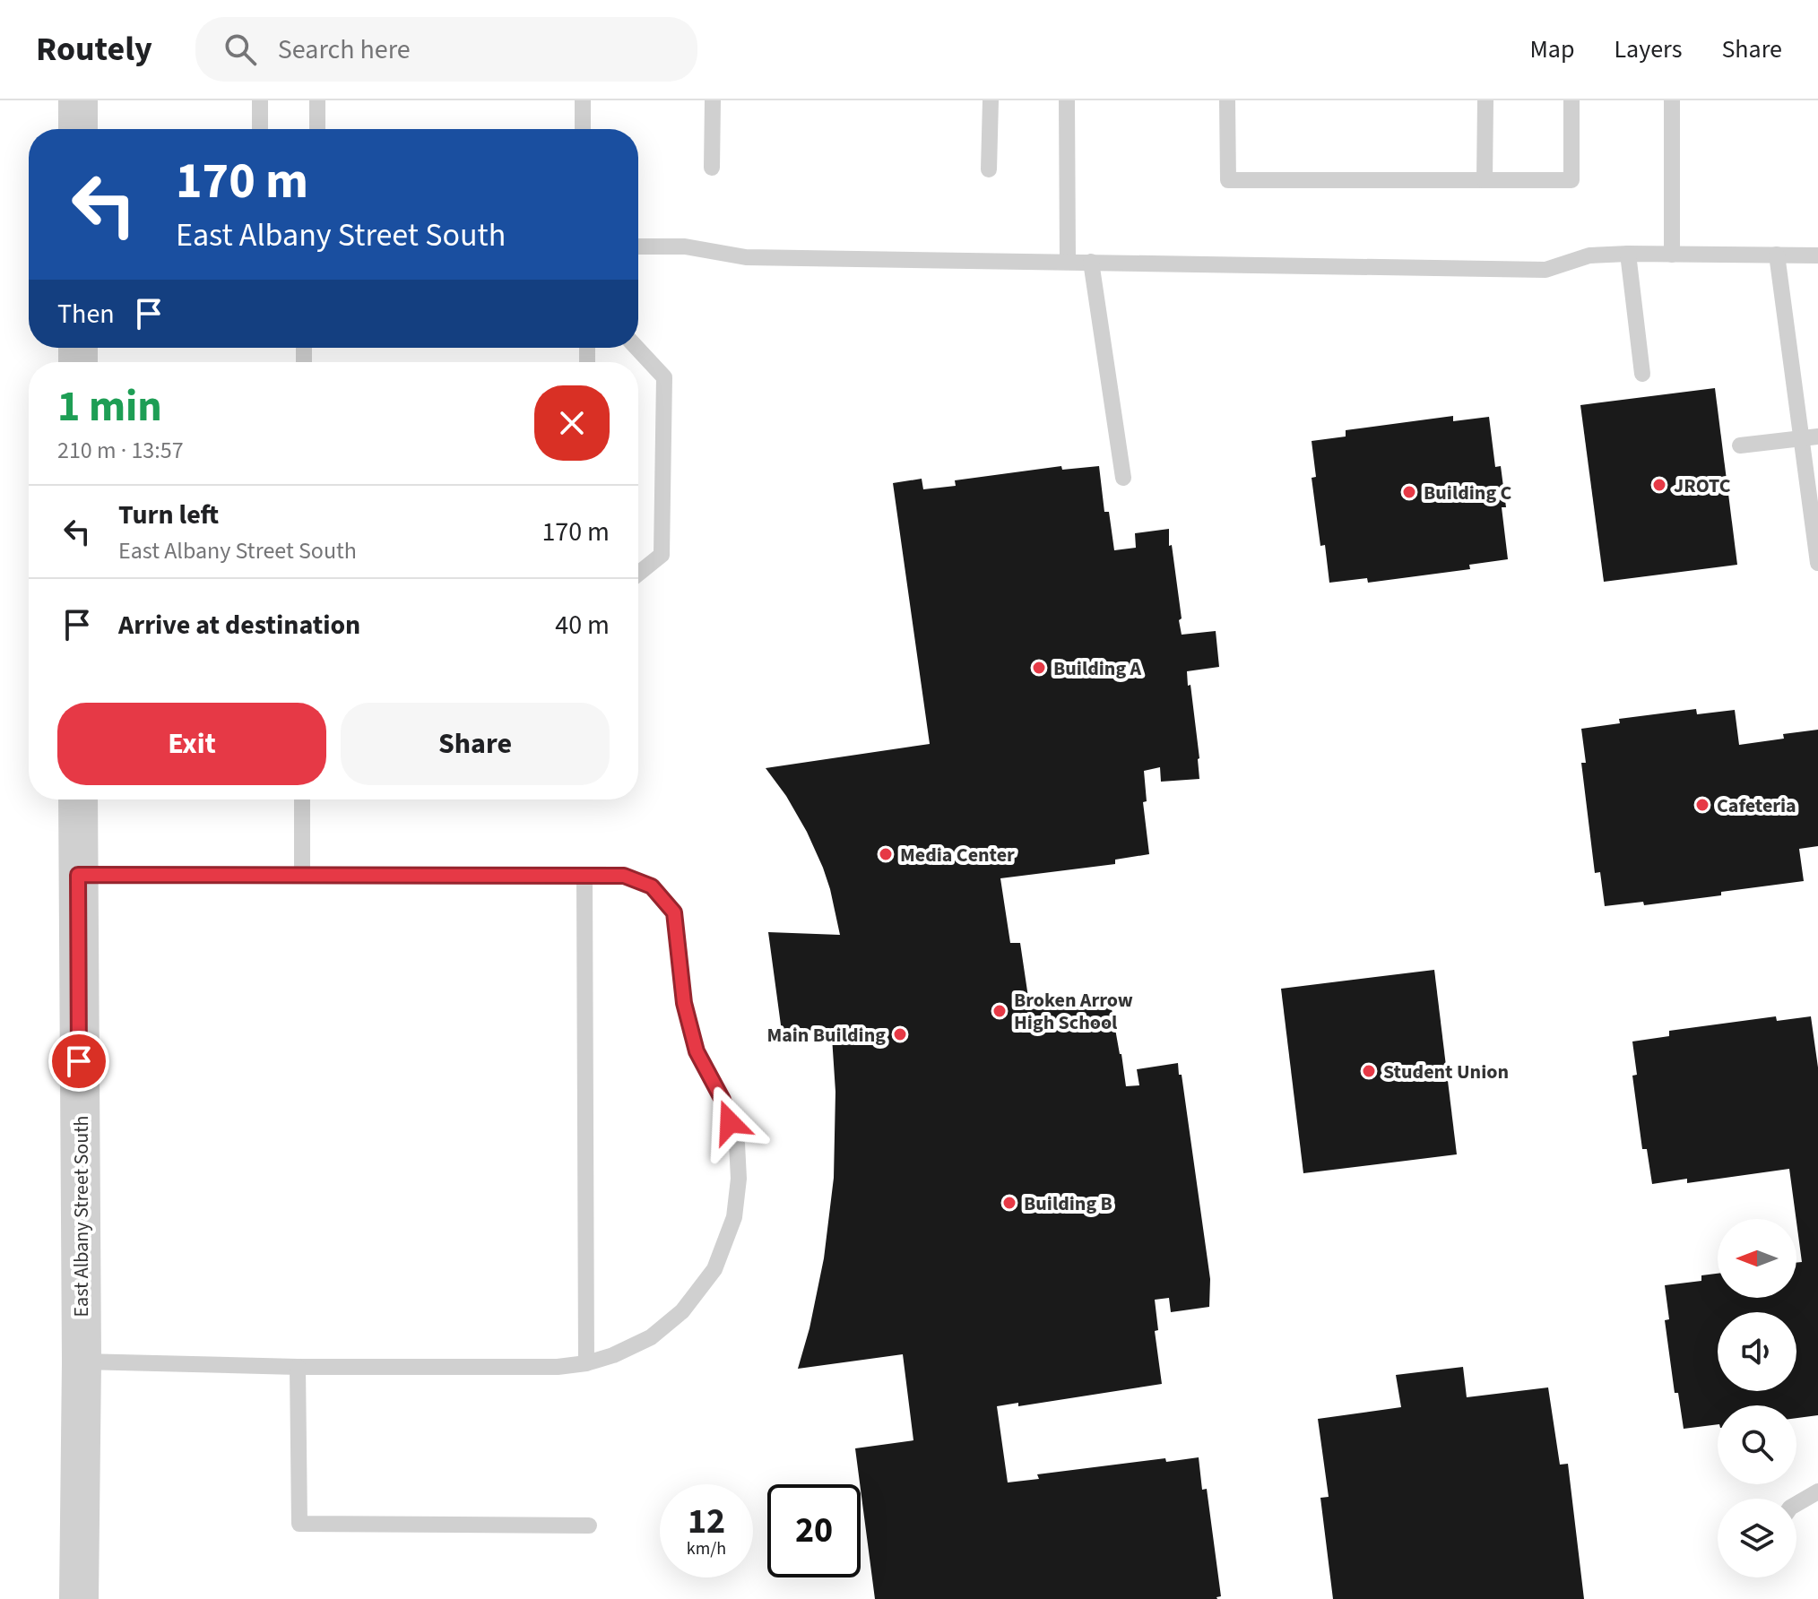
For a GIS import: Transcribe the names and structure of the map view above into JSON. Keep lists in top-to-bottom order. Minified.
{"streets":{"street":["East Albany Street South"]},"places":["JROTC","Building C","Building A","Cafeteria","Media Center","Broken Arrow High School","Main Building","Student Union","Building B"],"north":"left","page":{"header":"Routely","search":"Search here","nav":["Map","Layers","Share"],"turn":["170 m","East Albany Street South"],"then":"Then","heading":["1 min","210 m · 13:57"],"list":[{"name":"Turn left","note":"East Albany Street South","value":"170 m"},{"name":"Arrive at destination","value":"40 m"}],"buttons":["Exit","Share"],"speed":"12 km/h","limit":"20"}}
